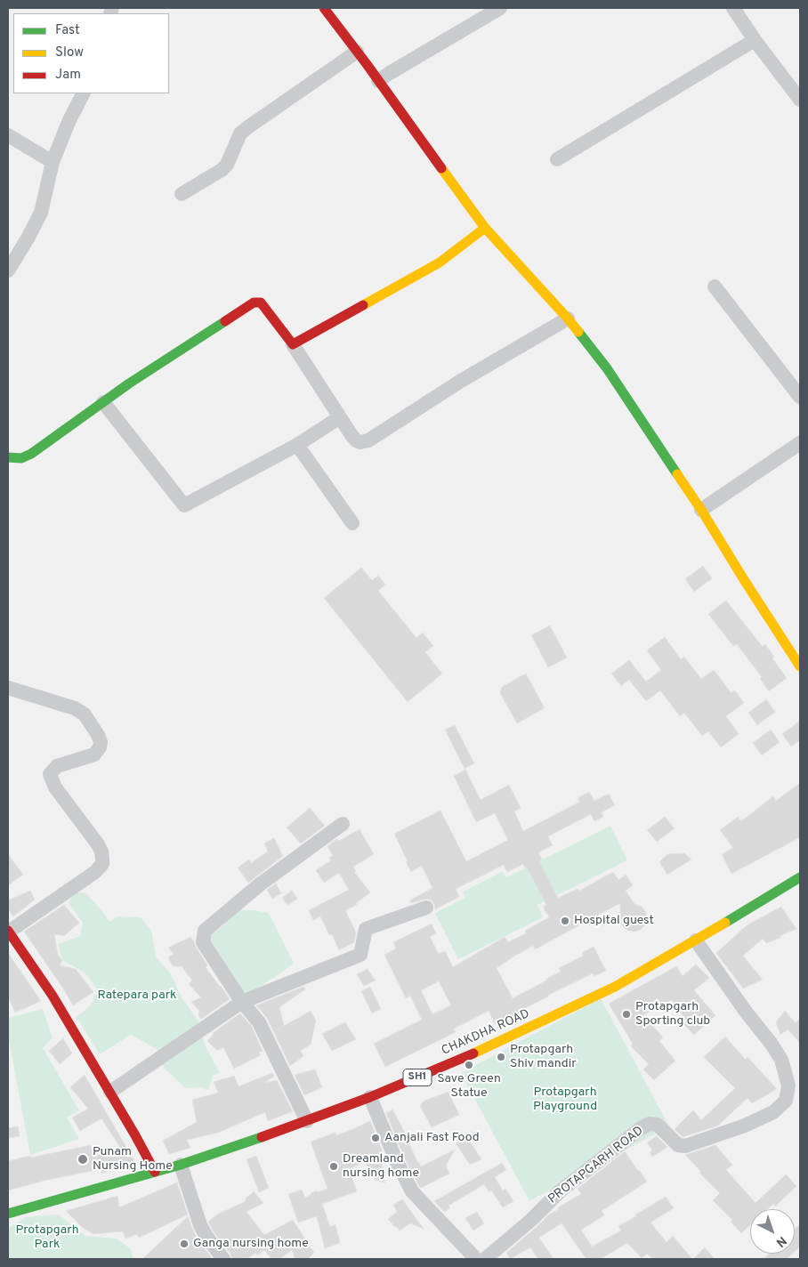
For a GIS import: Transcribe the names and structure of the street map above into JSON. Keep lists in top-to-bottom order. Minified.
{"streets":{"street":["CHAKDHA ROAD","SH1","PROTAPGARH ROAD"]},"crossings":[["CHAKDHA ROAD","PROTAPGARH ROAD"]],"parks":["Ratepara park","Protapgarh Playground","Protapgarh Park"],"places":["Hospital guest","Protapgarh Sporting club","Protapgarh Shiv mandir","Save Green Statue","Aanjali Fast Food","Punam Nursing Home","Dreamland nursing home","Ganga nursing home"],"legend":["Fast","Slow","Jam"],"north":"bottom right"}
